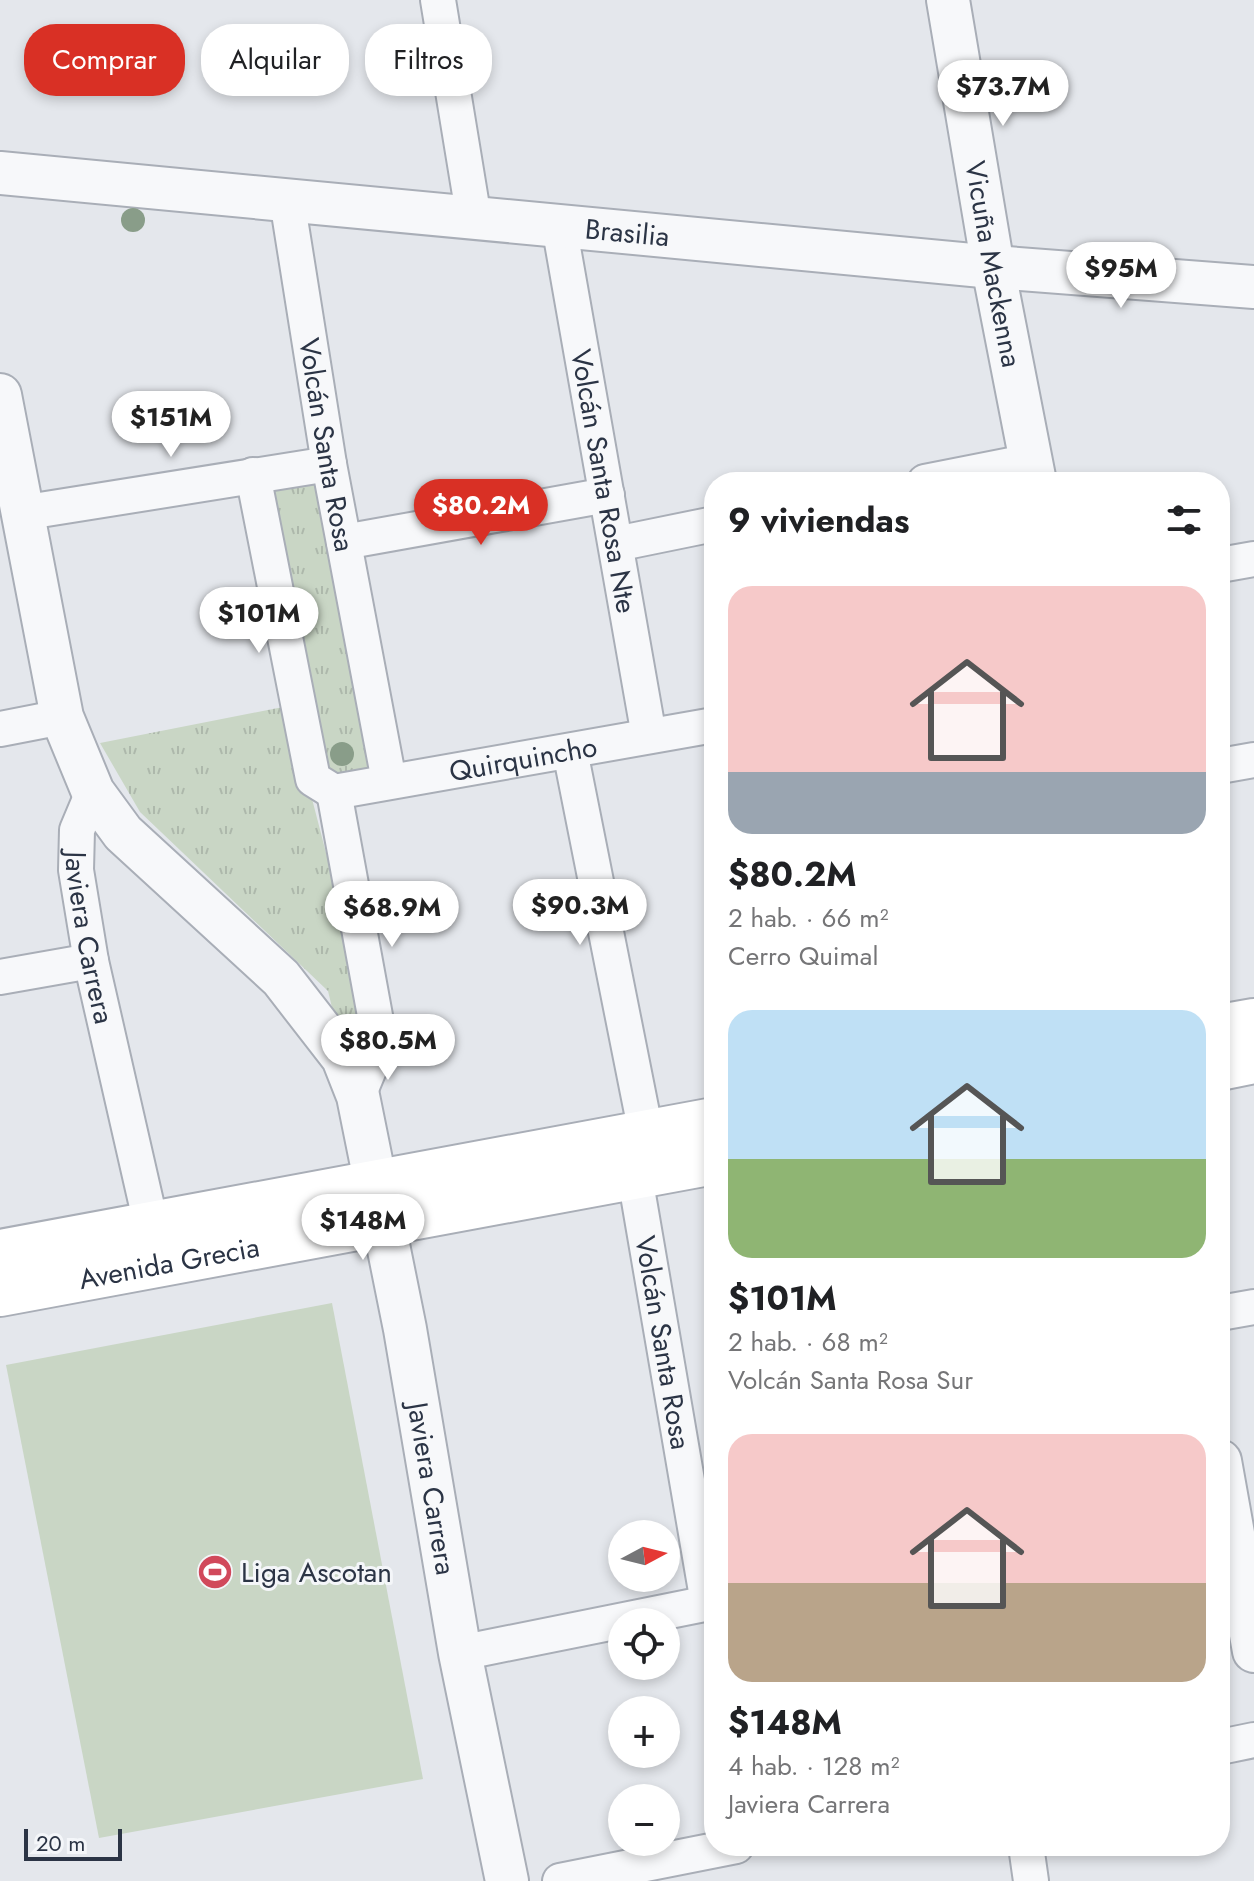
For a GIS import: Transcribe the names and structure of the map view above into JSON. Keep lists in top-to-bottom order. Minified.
{"streets":{"main road":["Avenida Grecia"],"street":["Brasilia","Vicuña Mackenna","Volcán Santa Rosa","Volcán Santa Rosa Nte","Quirquincho","Javiera Carrera"]},"crossings":[["Brasilia","Vicuña Mackenna"],["Brasilia","Volcán Santa Rosa"],["Brasilia","Volcán Santa Rosa Nte"],["Volcán Santa Rosa","Quirquincho"],["Volcán Santa Rosa","Avenida Grecia"],["Volcán Santa Rosa Nte","Quirquincho"],["Javiera Carrera","Avenida Grecia"]],"places":{"sports":["Liga Ascotan"]},"scale_bar":"20 m","north":"right","page":{"chip":["Comprar","Alquilar","Filtros"],"price":["$73.7M","$95M","$151M","$80.2M","$101M","$90.3M","$68.9M","$80.5M","$148M"],"heading":"9 viviendas","list":[{"name":"$80.2M","note":"2 hab. · 66 m² · Cerro Quimal"},{"name":"$101M","note":"2 hab. · 68 m² · Volcán Santa Rosa Sur"},{"name":"$148M","note":"4 hab. · 128 m² · Javiera Carrera"}],"map_buttons":["+","−"],"scale":"20 m"}}
